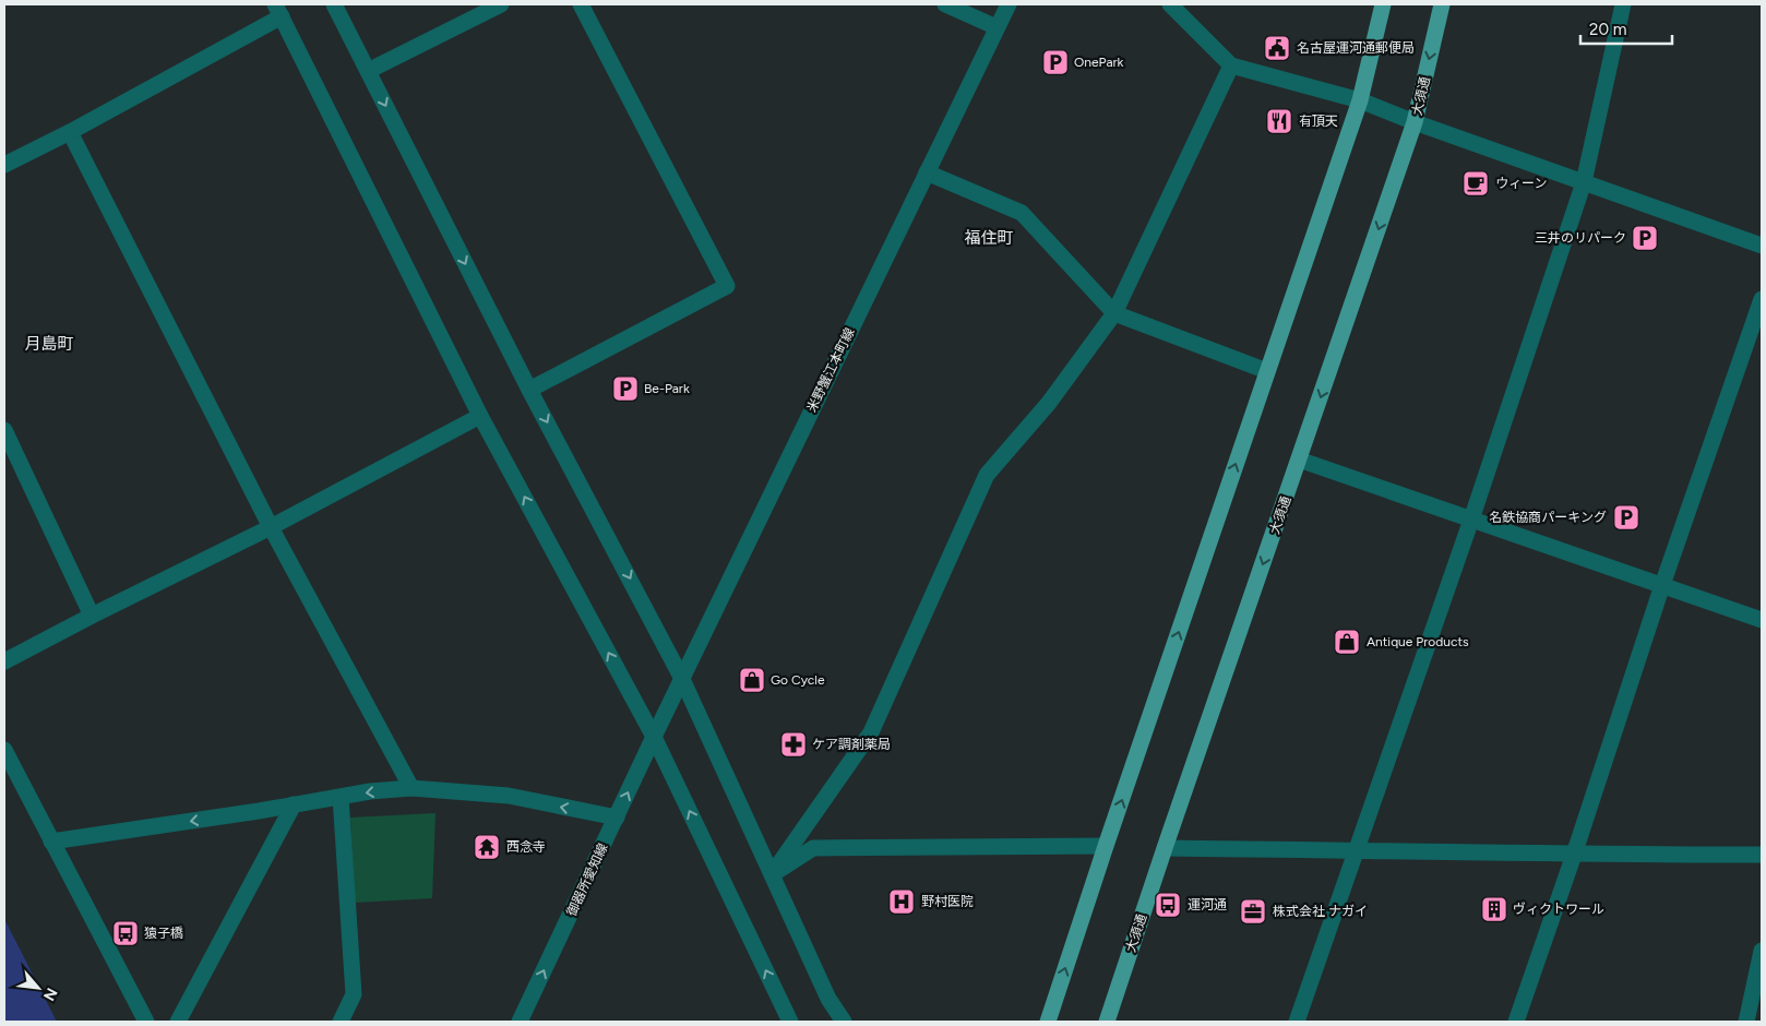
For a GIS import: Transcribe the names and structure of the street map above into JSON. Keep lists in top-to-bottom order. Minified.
{"streets":{"main road":["大須通"],"street":["米野蟹江本町線","御器所愛知線"]},"crossings":[["米野蟹江本町線","御器所愛知線"]],"one_way":["御器所愛知線"],"districts":["福住町","月島町"],"places":{"public building":["名古屋運河通郵便局"],"parking":["OnePark","三井のリパーク","Be-Park","名鉄協商パーキング"],"restaurant":["有頂天"],"cafe":["ウィーン"],"shop":["Antique Products","Go Cycle"],"pharmacy":["ケア調剤薬局"],"temple":["西念寺"],"hospital":["野村医院"],"bus stop":["運河通","猿子橋"],"building":["ヴィクトワール"],"office":["株式会社 ナガイ"]},"scale_bar":"20 m","north":"bottom right"}
